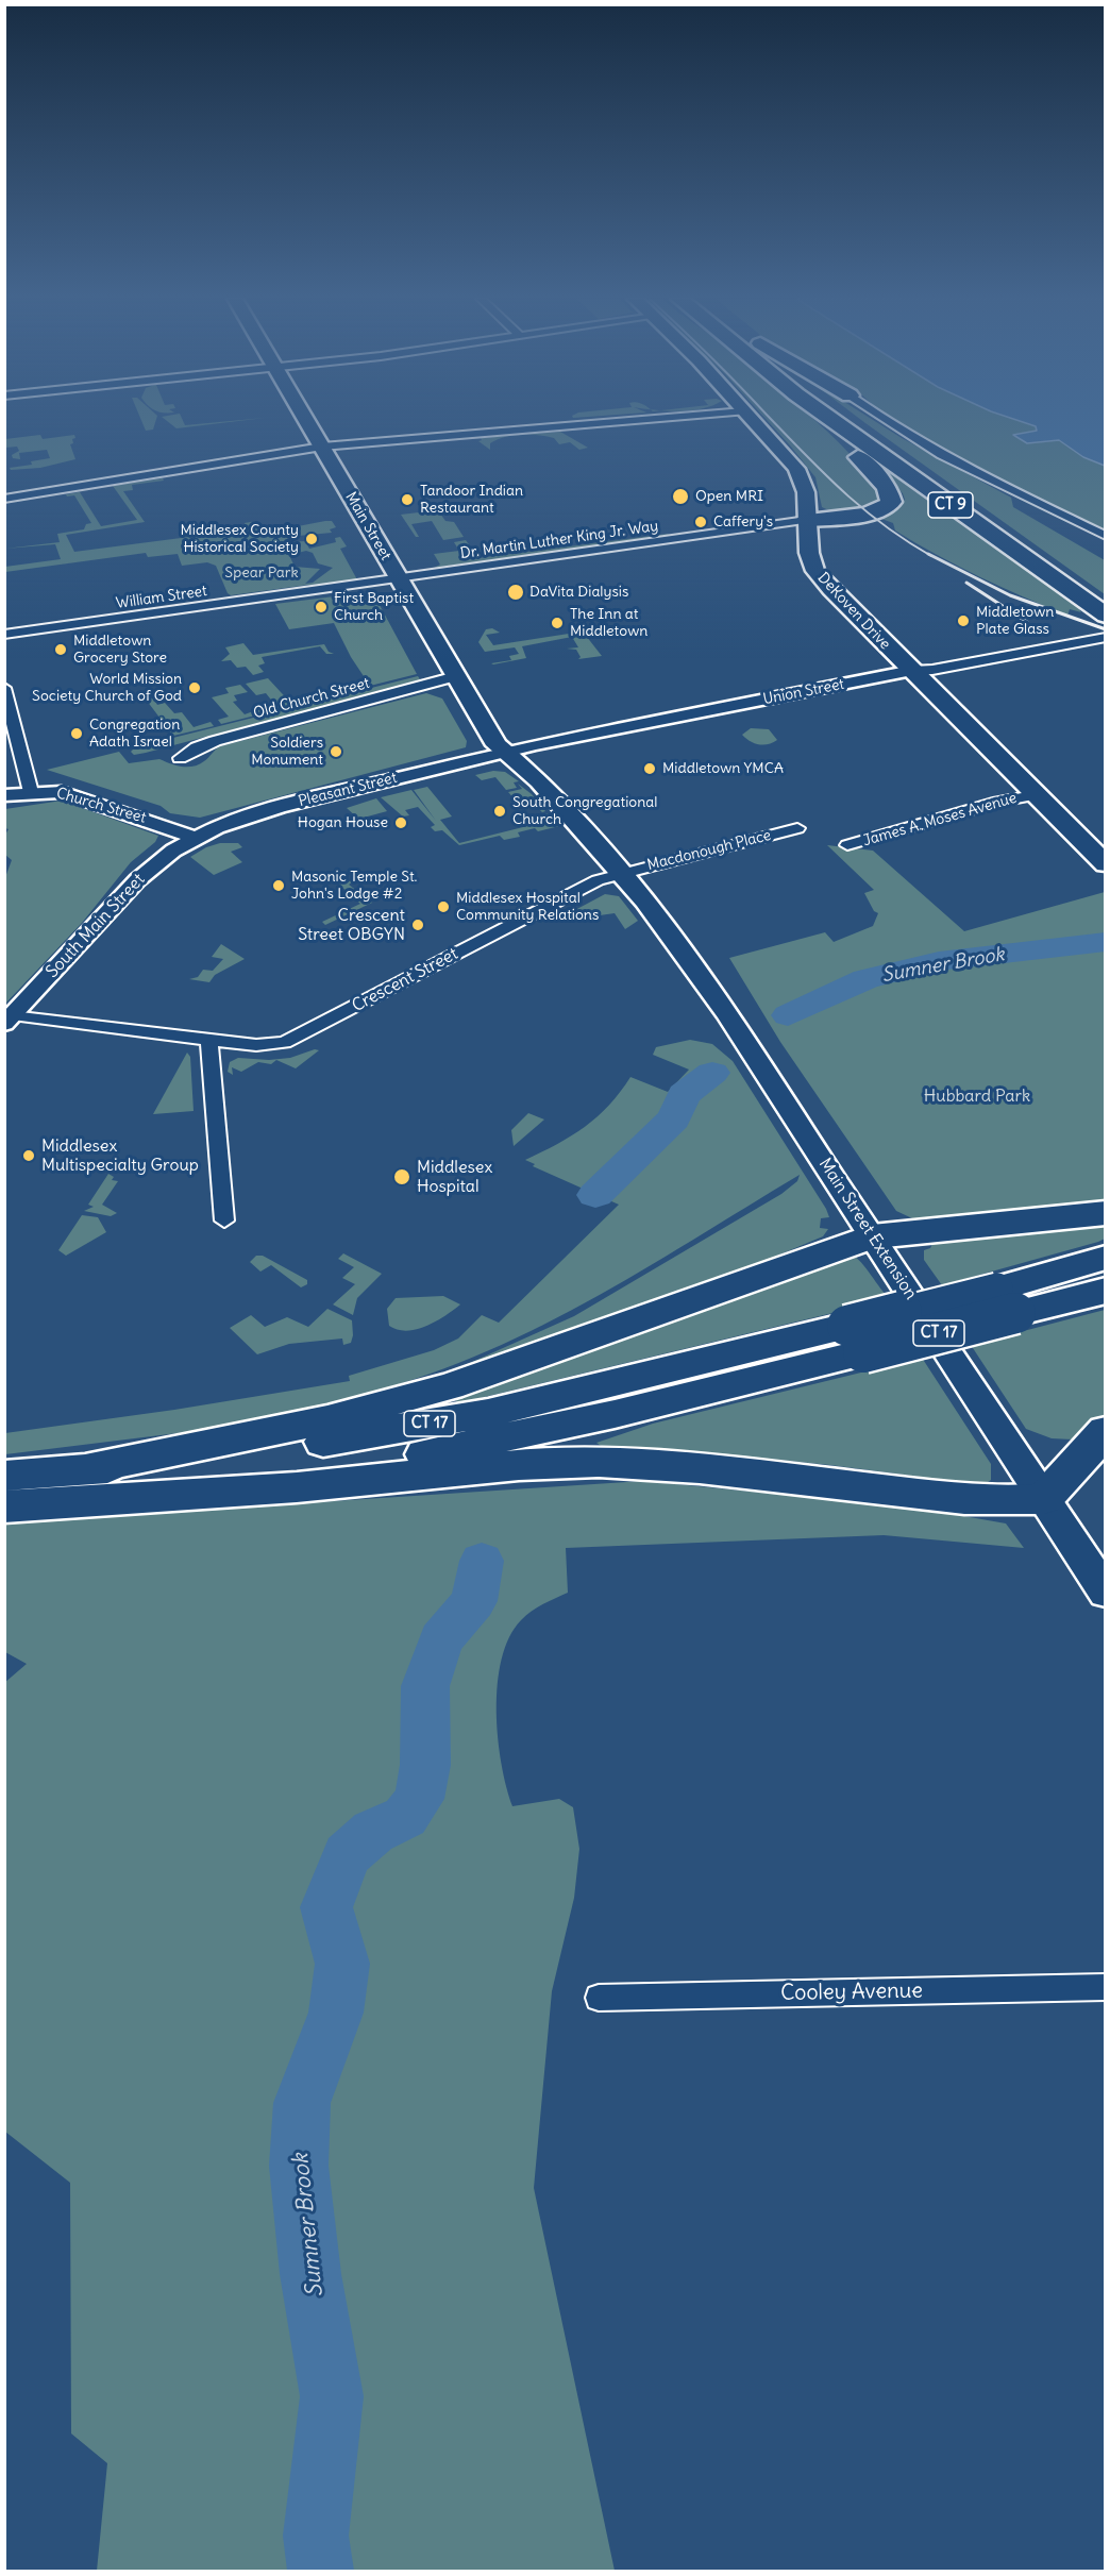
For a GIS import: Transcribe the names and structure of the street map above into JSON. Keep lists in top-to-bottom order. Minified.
{"streets":{"highway":["CT 9","CT 17"],"main road":["Main Street","DeKoven Drive","Main Street Extension"],"street":["Dr. Martin Luther King Jr. Way","William Street","Union Street","Old Church Street","Pleasant Street","Church Street","James A. Moses Avenue","Macdonough Place","South Main Street","Crescent Street","Cooley Avenue"]},"crossings":[["Main Street","Dr. Martin Luther King Jr. Way"],["Main Street","William Street"],["Main Street","Union Street"],["Main Street","Old Church Street"],["Main Street","Pleasant Street"],["Dr. Martin Luther King Jr. Way","William Street"],["Dr. Martin Luther King Jr. Way","DeKoven Drive"],["DeKoven Drive","Union Street"],["DeKoven Drive","James A. Moses Avenue"],["Union Street","Pleasant Street"],["Pleasant Street","Church Street"],["Pleasant Street","South Main Street"],["Church Street","South Main Street"],["Macdonough Place","Crescent Street"],["Macdonough Place","Main Street Extension"],["South Main Street","Crescent Street"],["Crescent Street","Main Street Extension"]],"water":["Sumner Brook"],"parks":["Spear Park","Hubbard Park"],"places":["Open MRI","Tandoor Indian Restaurant","Caffery's","Middlesex County Historical Society","DaVita Dialysis","First Baptist Church","Middletown Plate Glass","The Inn at Middletown","Middletown Grocery Store","World Mission Society Church of God","Congregation Adath Israel","Soldiers Monument","Middletown YMCA","South Congregational Church","Hogan House","Masonic Temple St. John's Lodge #2","Middlesex Hospital Community Relations","Crescent Street OBGYN","Middlesex Multispecialty Group","Middlesex Hospital"]}
